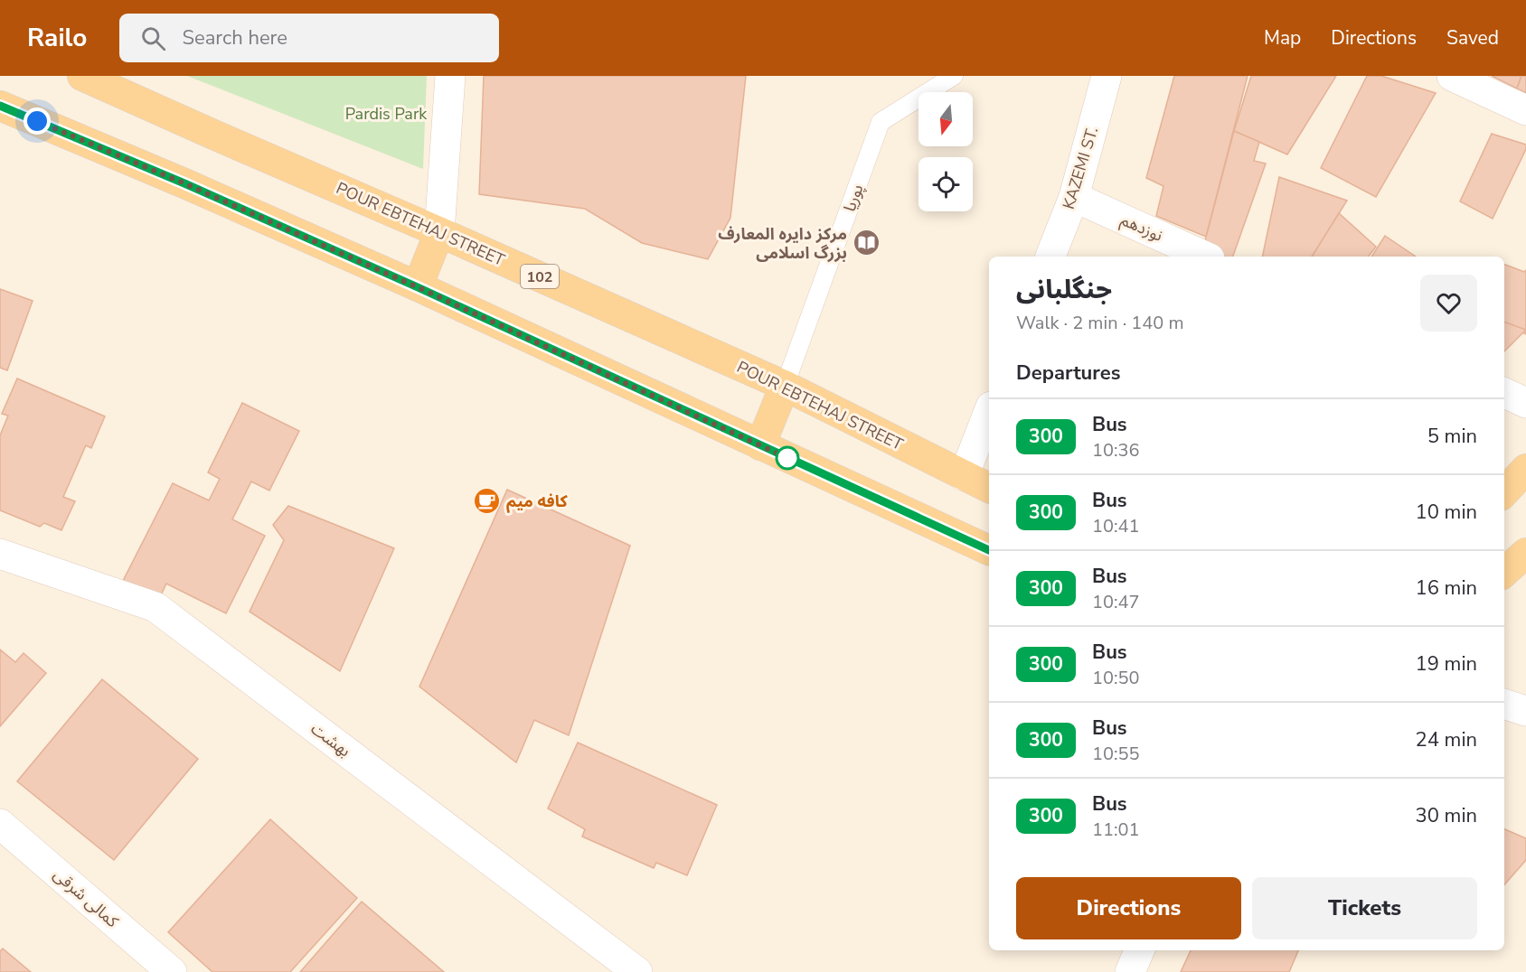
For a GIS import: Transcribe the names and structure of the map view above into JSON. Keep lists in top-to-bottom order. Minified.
{"streets":{"main road":["POUR EBTEHAJ STREET","102"],"street":["KAZEMI ST.","نوزدهم","بهشت","کمالی شرقی"],"lane":["پوریا"]},"crossings":[["KAZEMI ST.","نوزدهم"],["پوریا","POUR EBTEHAJ STREET"]],"parks":["Pardis Park"],"places":{"library":["مرکز دایره المعارف بزرگ اسلامی"],"cafe":["کافه میم"]},"lines":["bus line 300"],"north":"bottom","page":{"header":"Railo","search":"Search here","nav":["Map","Directions","Saved"],"heading":[["جنگلبانی","Walk · 2 min · 140 m"],"Departures"],"list":[{"mark":"300","name":"Bus","note":"10:36","value":"5 min"},{"mark":"300","name":"Bus","note":"10:41","value":"10 min"},{"mark":"300","name":"Bus","note":"10:47","value":"16 min"},{"mark":"300","name":"Bus","note":"10:50","value":"19 min"},{"mark":"300","name":"Bus","note":"10:55","value":"24 min"},{"mark":"300","name":"Bus","note":"11:01","value":"30 min"}],"buttons":["Directions","Tickets"]}}
